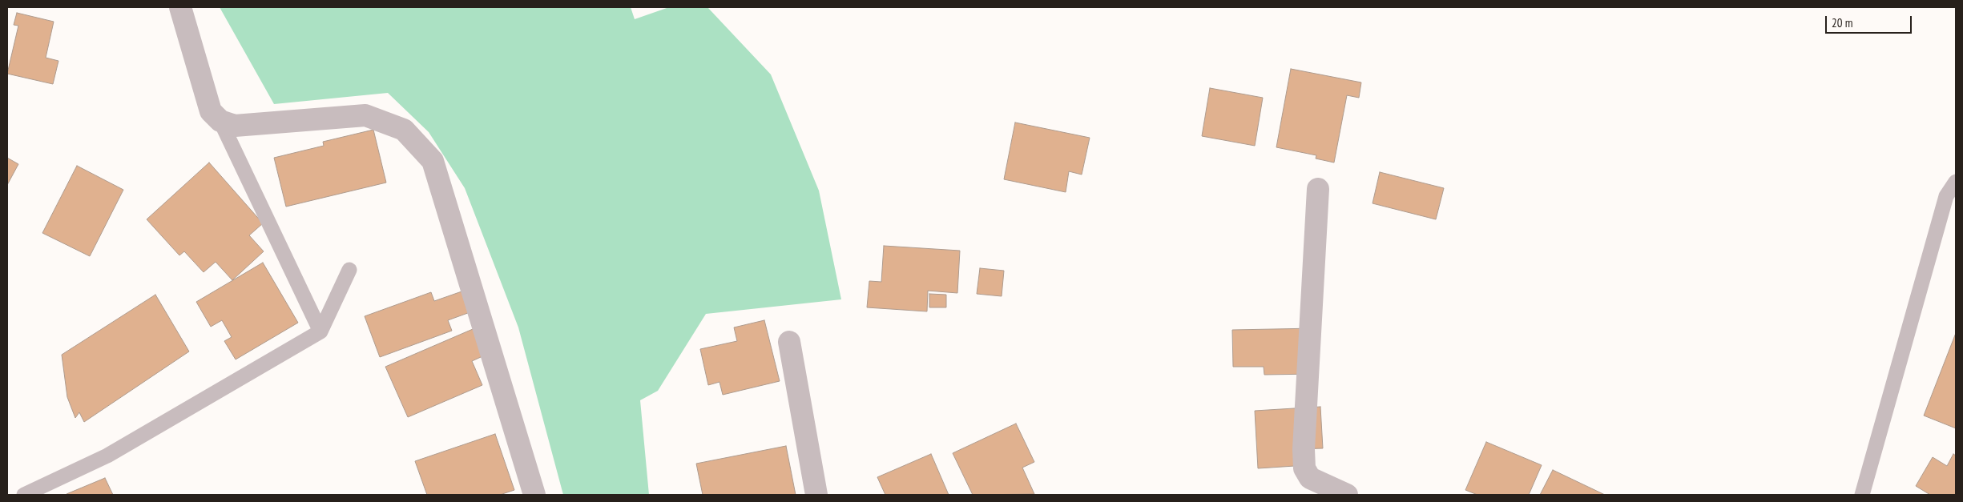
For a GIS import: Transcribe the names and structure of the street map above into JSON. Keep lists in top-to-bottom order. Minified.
{"scale_bar":"20 m"}
